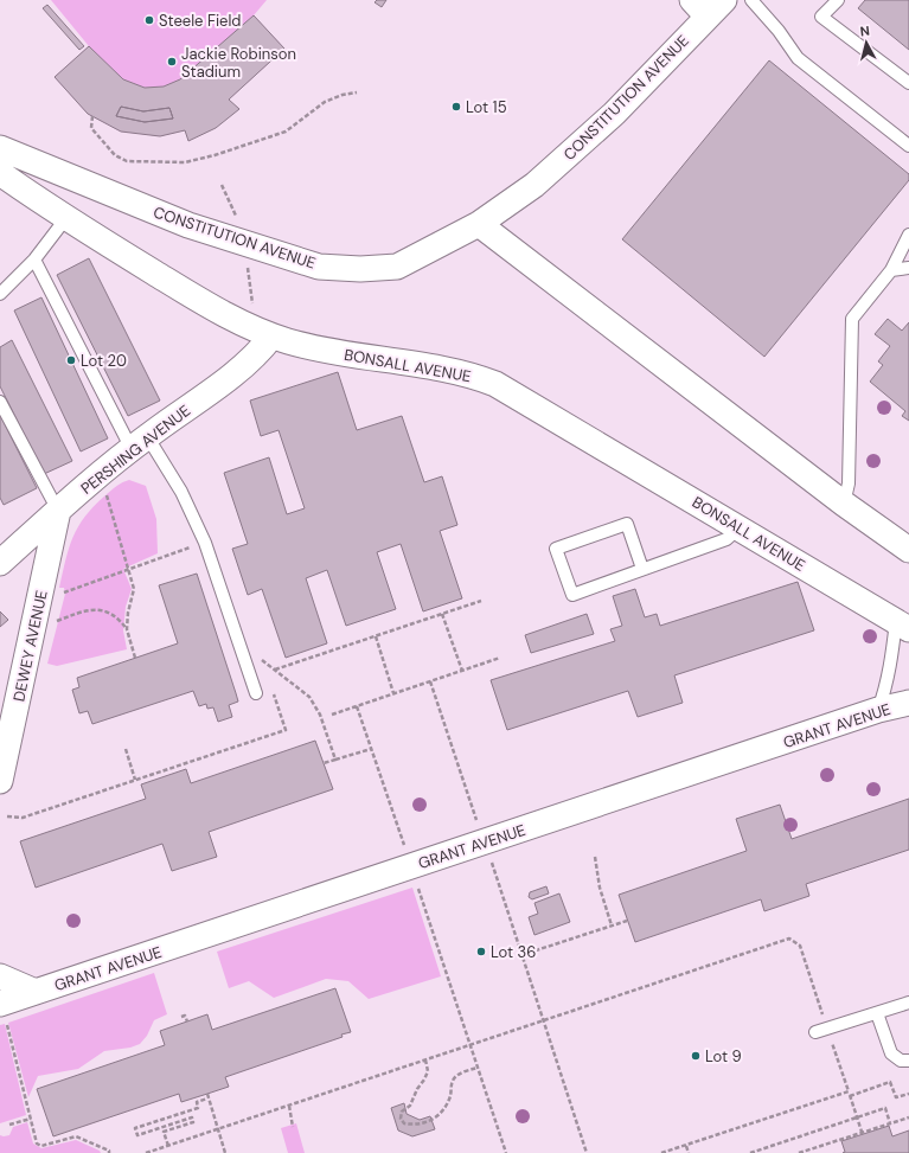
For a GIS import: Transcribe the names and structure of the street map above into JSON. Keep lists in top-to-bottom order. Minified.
{"streets":{"street":["CONSTITUTION AVENUE","BONSALL AVENUE","PERSHING AVENUE","DEWEY AVENUE","GRANT AVENUE"]},"crossings":[["BONSALL AVENUE","PERSHING AVENUE"],["PERSHING AVENUE","DEWEY AVENUE"]],"places":["Steele Field","Jackie Robinson Stadium","Lot 15","Lot 20","Lot 36","Lot 9"],"north":"top"}
